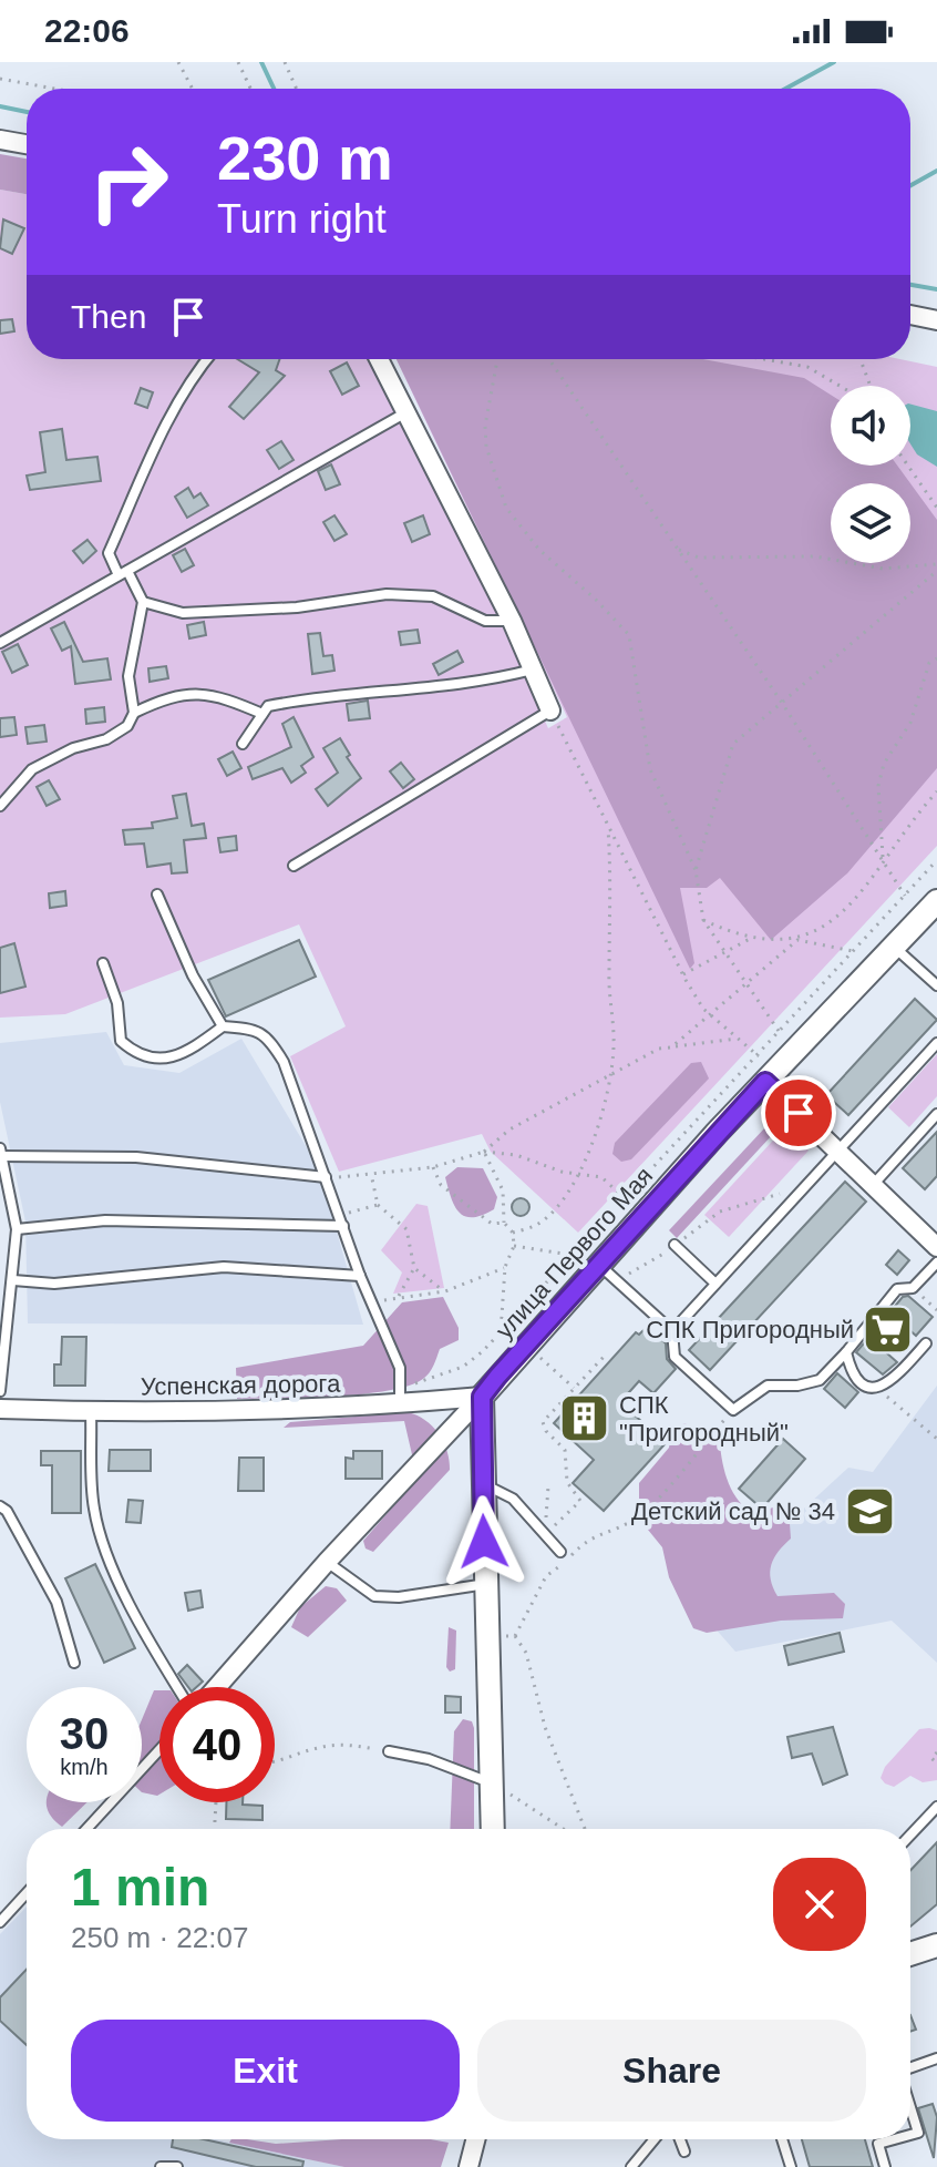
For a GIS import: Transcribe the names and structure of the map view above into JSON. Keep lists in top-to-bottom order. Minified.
{"streets":{"street":["улица Первого Мая","Успенская дорога"]},"crossings":[["улица Первого Мая","Успенская дорога"]],"places":{"supermarket":["СПК Пригородный"],"building":["СПК \"Пригородный\""],"school or university":["Детский сад № 34"]},"page":{"status":"22:06","turn":["230 m","Turn right"],"then":"Then","speed":"30 km/h","limit":"40","heading":["1 min","250 m · 22:07"],"buttons":["Exit","Share"]}}
